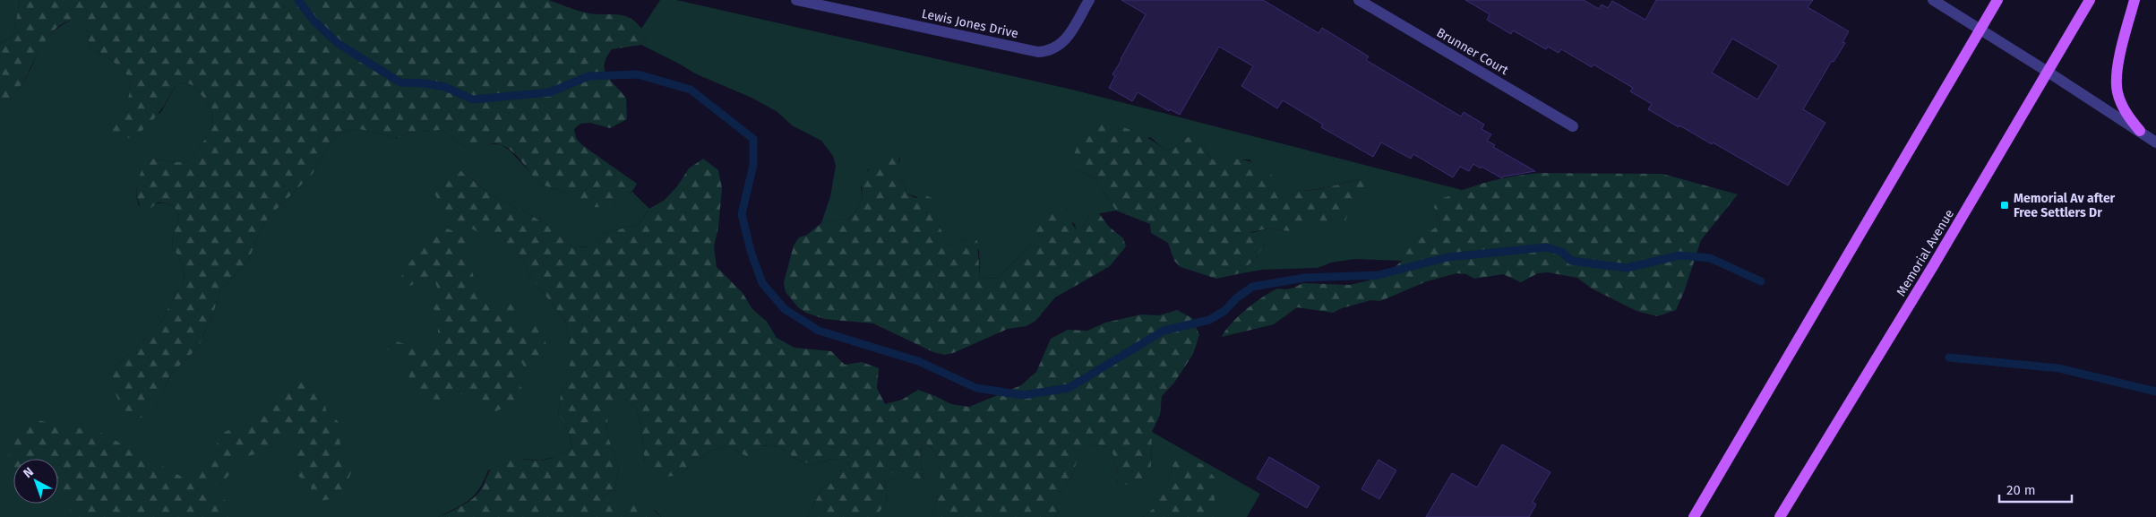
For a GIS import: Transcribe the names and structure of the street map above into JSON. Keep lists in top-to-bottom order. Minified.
{"streets":{"main road":["Memorial Avenue"],"street":["Lewis Jones Drive","Brunner Court"]},"places":{"transit":["Memorial Av after Free Settlers Dr"]},"scale_bar":"20 m","north":"top left"}
